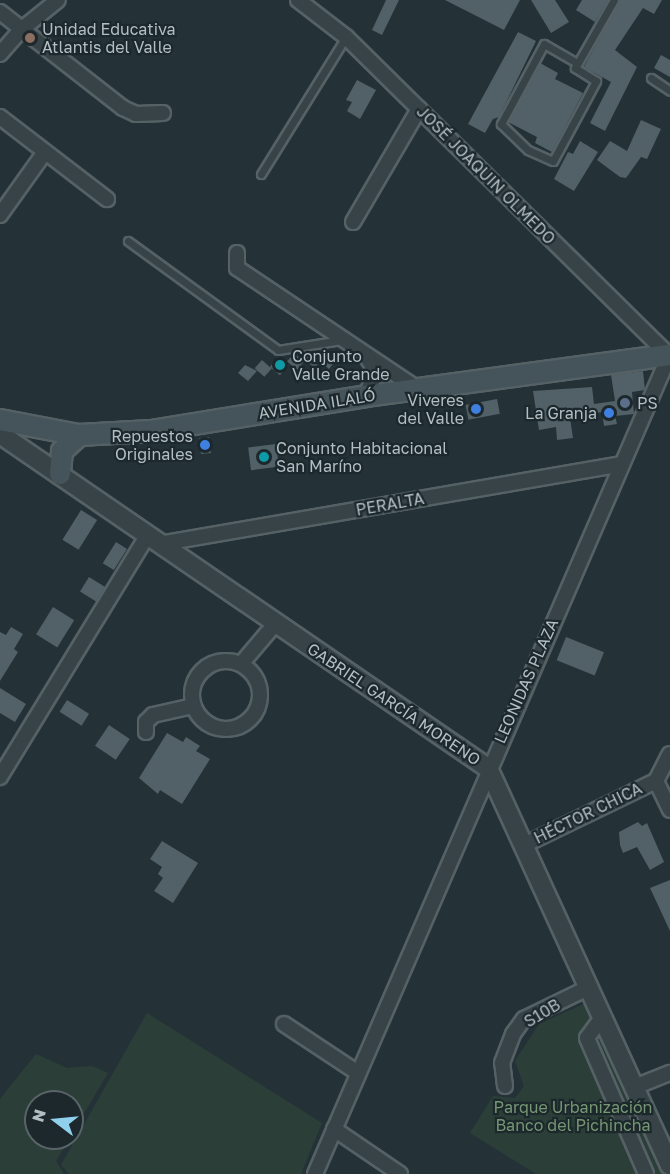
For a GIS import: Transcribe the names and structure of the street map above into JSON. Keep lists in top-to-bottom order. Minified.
{"streets":{"main road":["AVENIDA ILALÓ"],"street":["JOSÉ JOAQUIN OLMEDO","PERALTA","LEONIDAS PLAZA","GABRIEL GARCÍA MORENO","HÉCTOR CHICA","S10B"]},"crossings":[["JOSÉ JOAQUIN OLMEDO","AVENIDA ILALÓ"],["JOSÉ JOAQUIN OLMEDO","LEONIDAS PLAZA"],["AVENIDA ILALÓ","LEONIDAS PLAZA"],["PERALTA","LEONIDAS PLAZA"],["PERALTA","GABRIEL GARCÍA MORENO"],["LEONIDAS PLAZA","GABRIEL GARCÍA MORENO"],["GABRIEL GARCÍA MORENO","HÉCTOR CHICA"],["GABRIEL GARCÍA MORENO","S10B"]],"parks":["Parque Urbanización Banco del Pichincha"],"places":["Unidad Educativa Atlantis del Valle","Conjunto Valle Grande","PS","Viveres del Valle","La Granja","Repuestos Originales","Conjunto Habitacional San Maríno"],"north":"left"}
